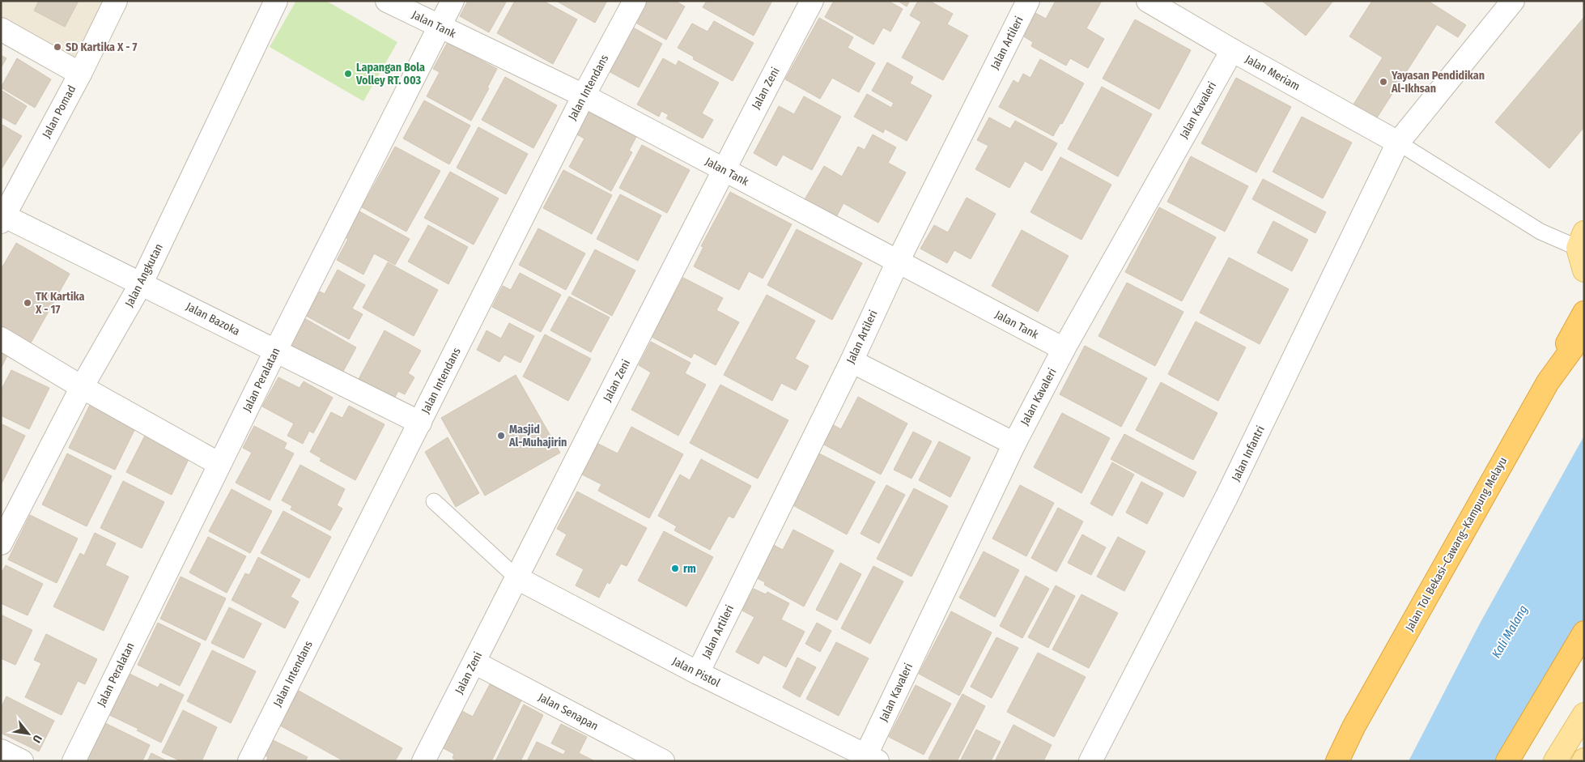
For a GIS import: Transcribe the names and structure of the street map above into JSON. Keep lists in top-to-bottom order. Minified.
{"streets":{"highway":["Jalan Tol Bekasi–Cawang–Kampung Melayu"],"street":["Jalan Tank","Jalan Artileri","Jalan Meriam","Jalan Intendans","Jalan Zeni","Jalan Kavaleri","Jalan Pomad","Jalan Angkutan","Jalan Bazoka","Jalan Peralatan","Jalan Infantri","Jalan Pistol","Jalan Senapan"]},"crossings":[["Jalan Tank","Jalan Artileri"],["Jalan Tank","Jalan Intendans"],["Jalan Tank","Jalan Zeni"],["Jalan Tank","Jalan Kavaleri"],["Jalan Tank","Jalan Peralatan"],["Jalan Artileri","Jalan Pistol"],["Jalan Meriam","Jalan Kavaleri"],["Jalan Meriam","Jalan Infantri"],["Jalan Intendans","Jalan Bazoka"],["Jalan Zeni","Jalan Pistol"],["Jalan Zeni","Jalan Senapan"],["Jalan Kavaleri","Jalan Pistol"],["Jalan Pomad","Jalan Bazoka"],["Jalan Angkutan","Jalan Bazoka"],["Jalan Bazoka","Jalan Peralatan"]],"water":["Kali Malang"],"places":["SD Kartika X - 7","Lapangan Bola Volley RT. 003","Yayasan Pendidikan Al-Ikhsan","TK Kartika X - 17","Masjid Al-Muhajirin","rm"],"north":"bottom right"}
